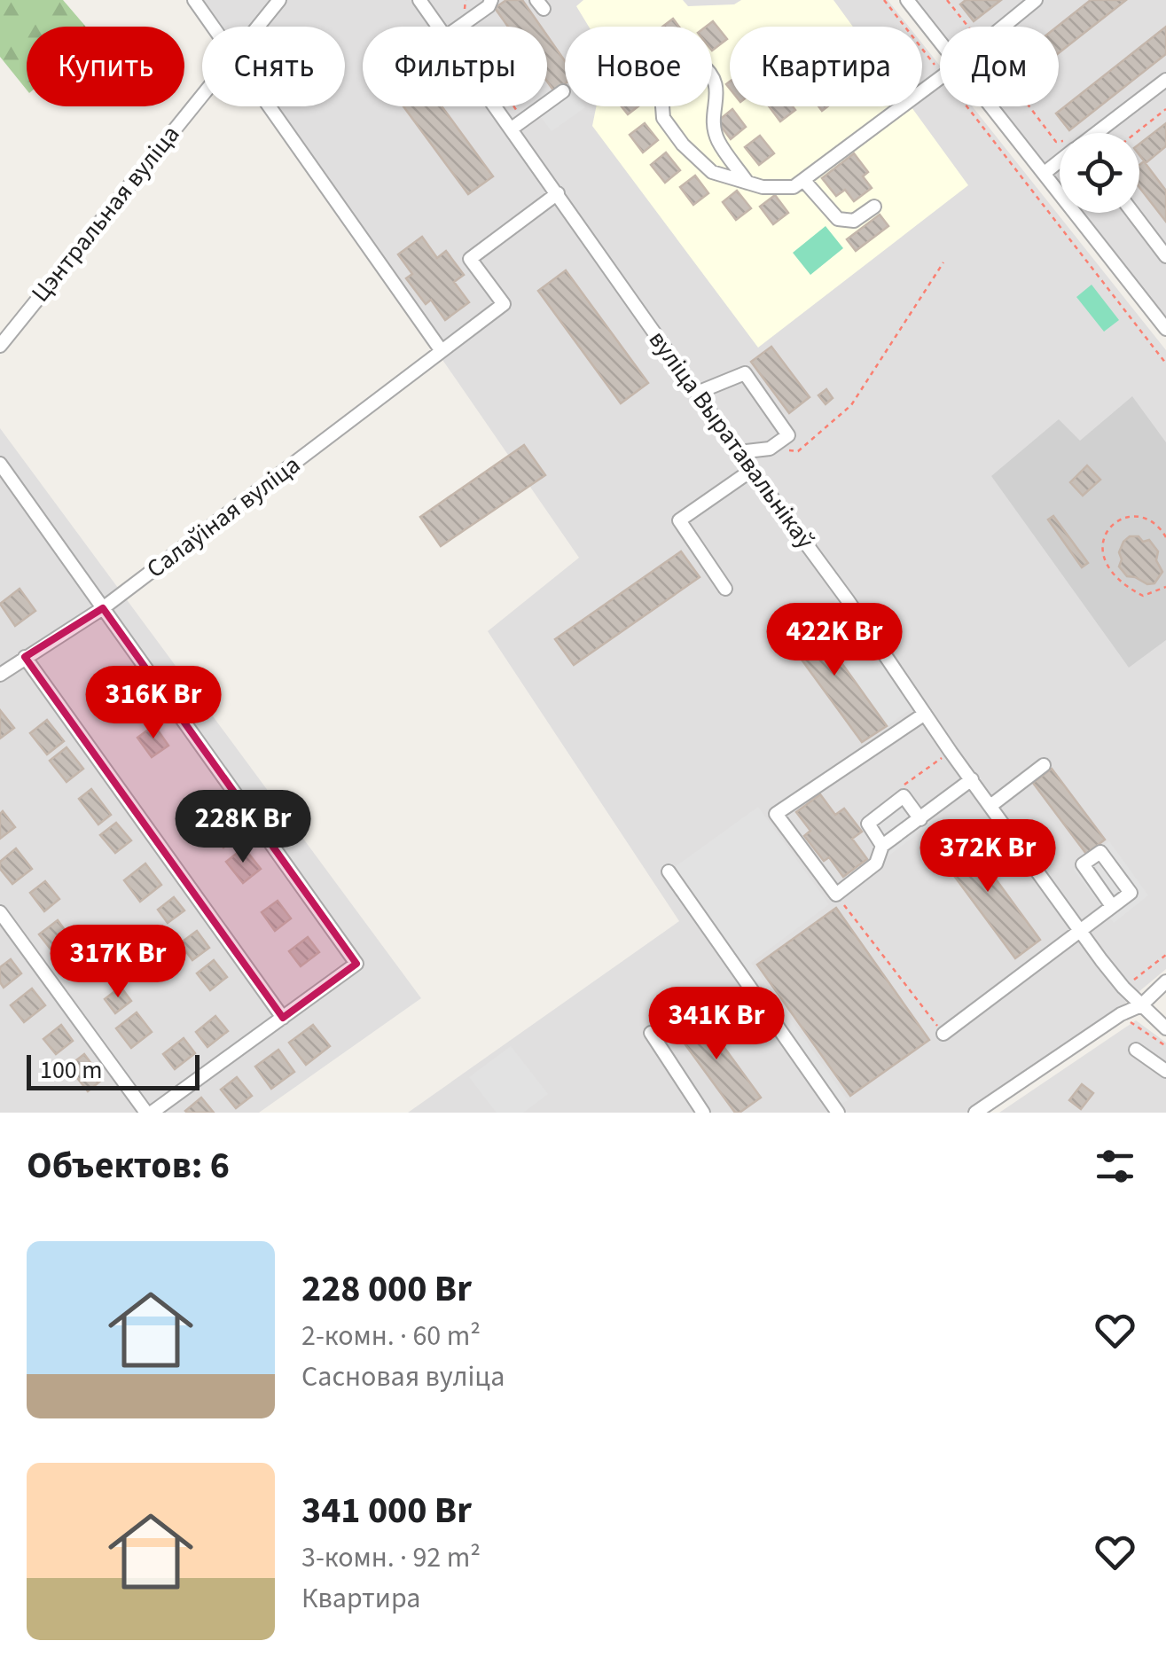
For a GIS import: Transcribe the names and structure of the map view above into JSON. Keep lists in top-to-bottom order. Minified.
{"streets":{"street":["Цэнтральная вуліца","вуліца Выратавальнікаў","Салаўіная вуліца"]},"crossings":[["вуліца Выратавальнікаў","Салаўіная вуліца"]],"scale_bar":"100 m","page":{"chip":["Купить","Снять","Фильтры","Новое","Квартира","Дом"],"price":["422K Br","316K Br","228K Br","372K Br","317K Br","341K Br"],"scale":"100 m","heading":"Объектов: 6","list":[{"name":"228 000 Br","note":"2-комн. · 60 m² · Сасновая вуліца"},{"name":"341 000 Br","note":"3-комн. · 92 m² · Квартира"}]}}
